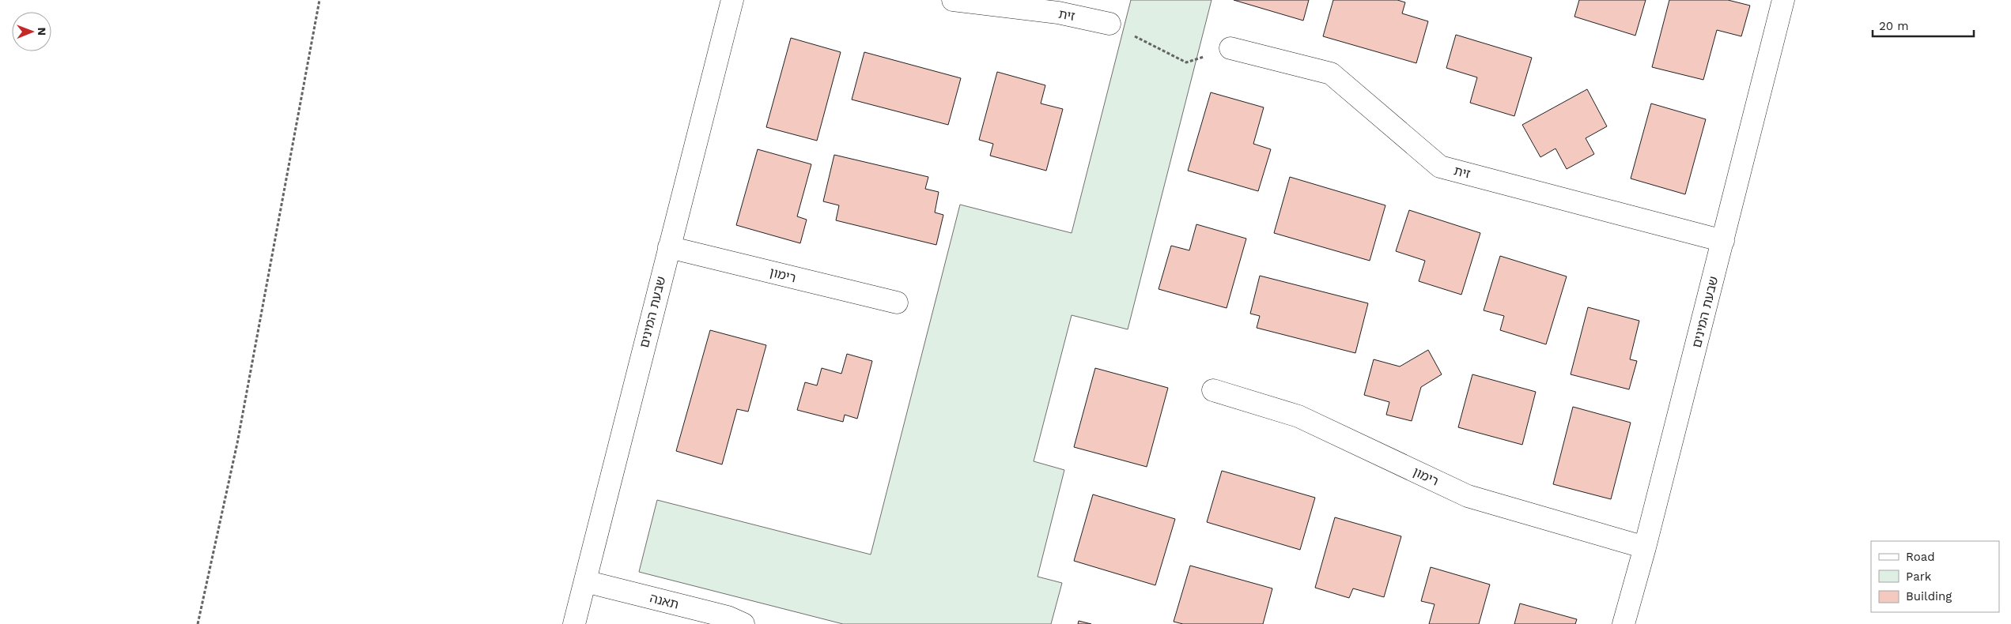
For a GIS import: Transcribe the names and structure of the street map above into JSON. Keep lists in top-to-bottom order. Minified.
{"streets":{"street":["זית","רימון","שבעת המינים","תאנה"]},"crossings":[["זית","שבעת המינים"],["רימון","שבעת המינים"],["שבעת המינים","תאנה"]],"legend":["Road","Park","Building"],"scale_bar":"20 m","north":"right"}
